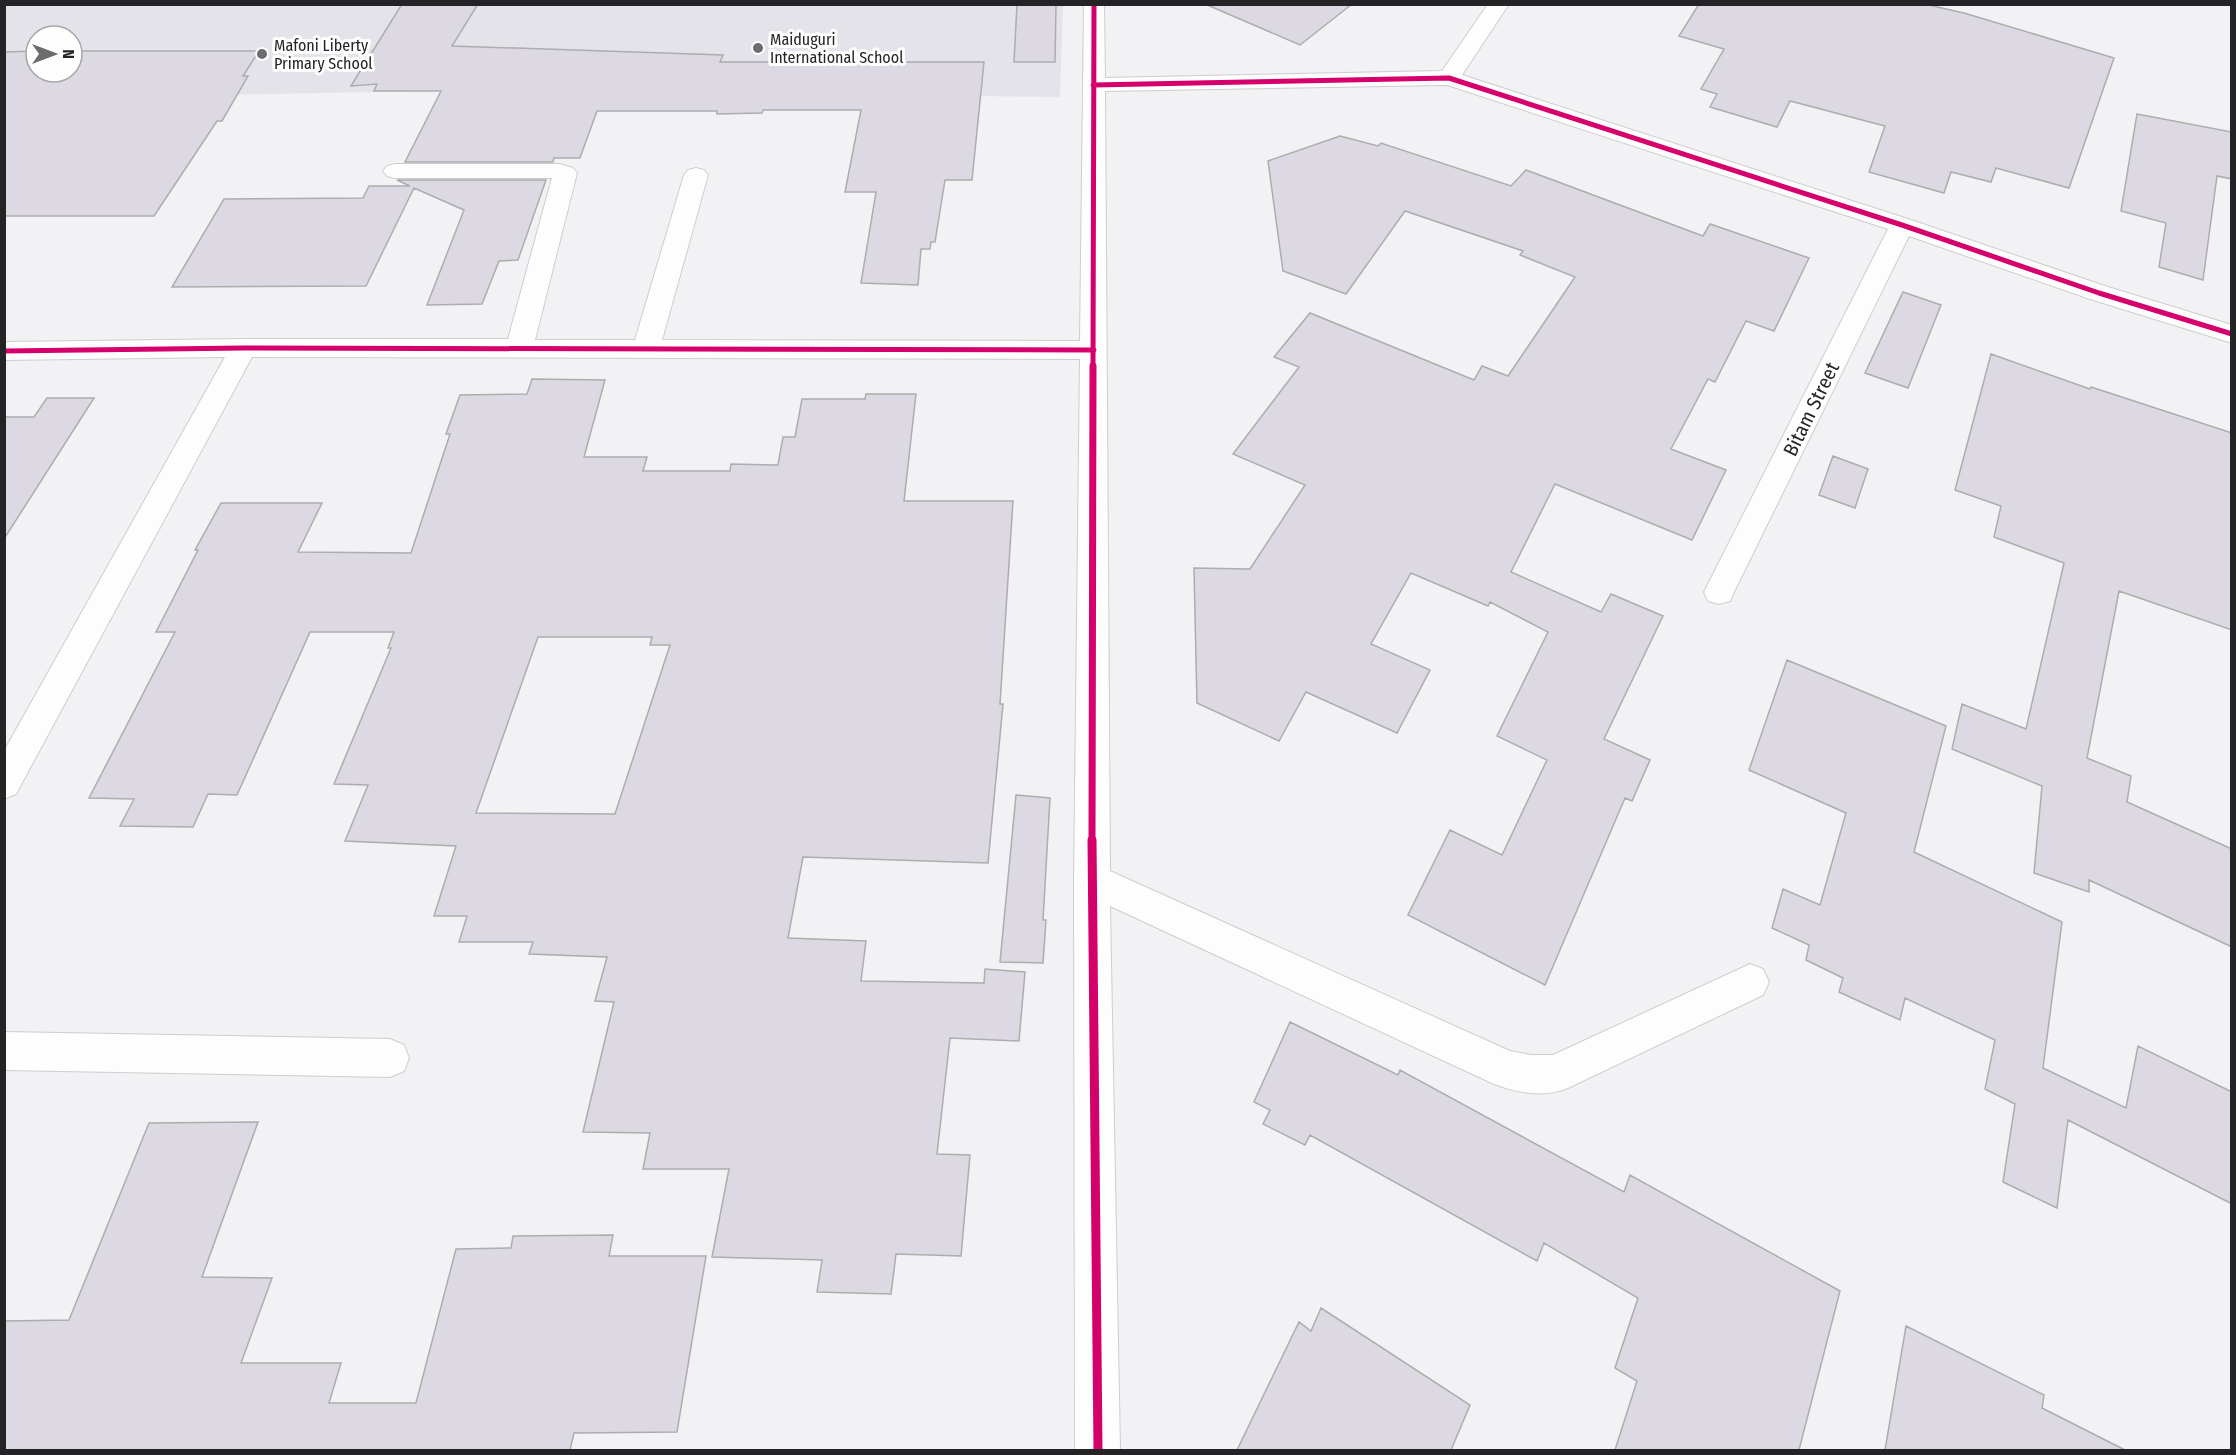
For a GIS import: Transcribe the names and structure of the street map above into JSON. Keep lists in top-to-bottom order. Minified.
{"streets":{"street":["Bitam Street"]},"places":["Maiduguri International School","Mafoni Liberty Primary School"],"north":"right"}
